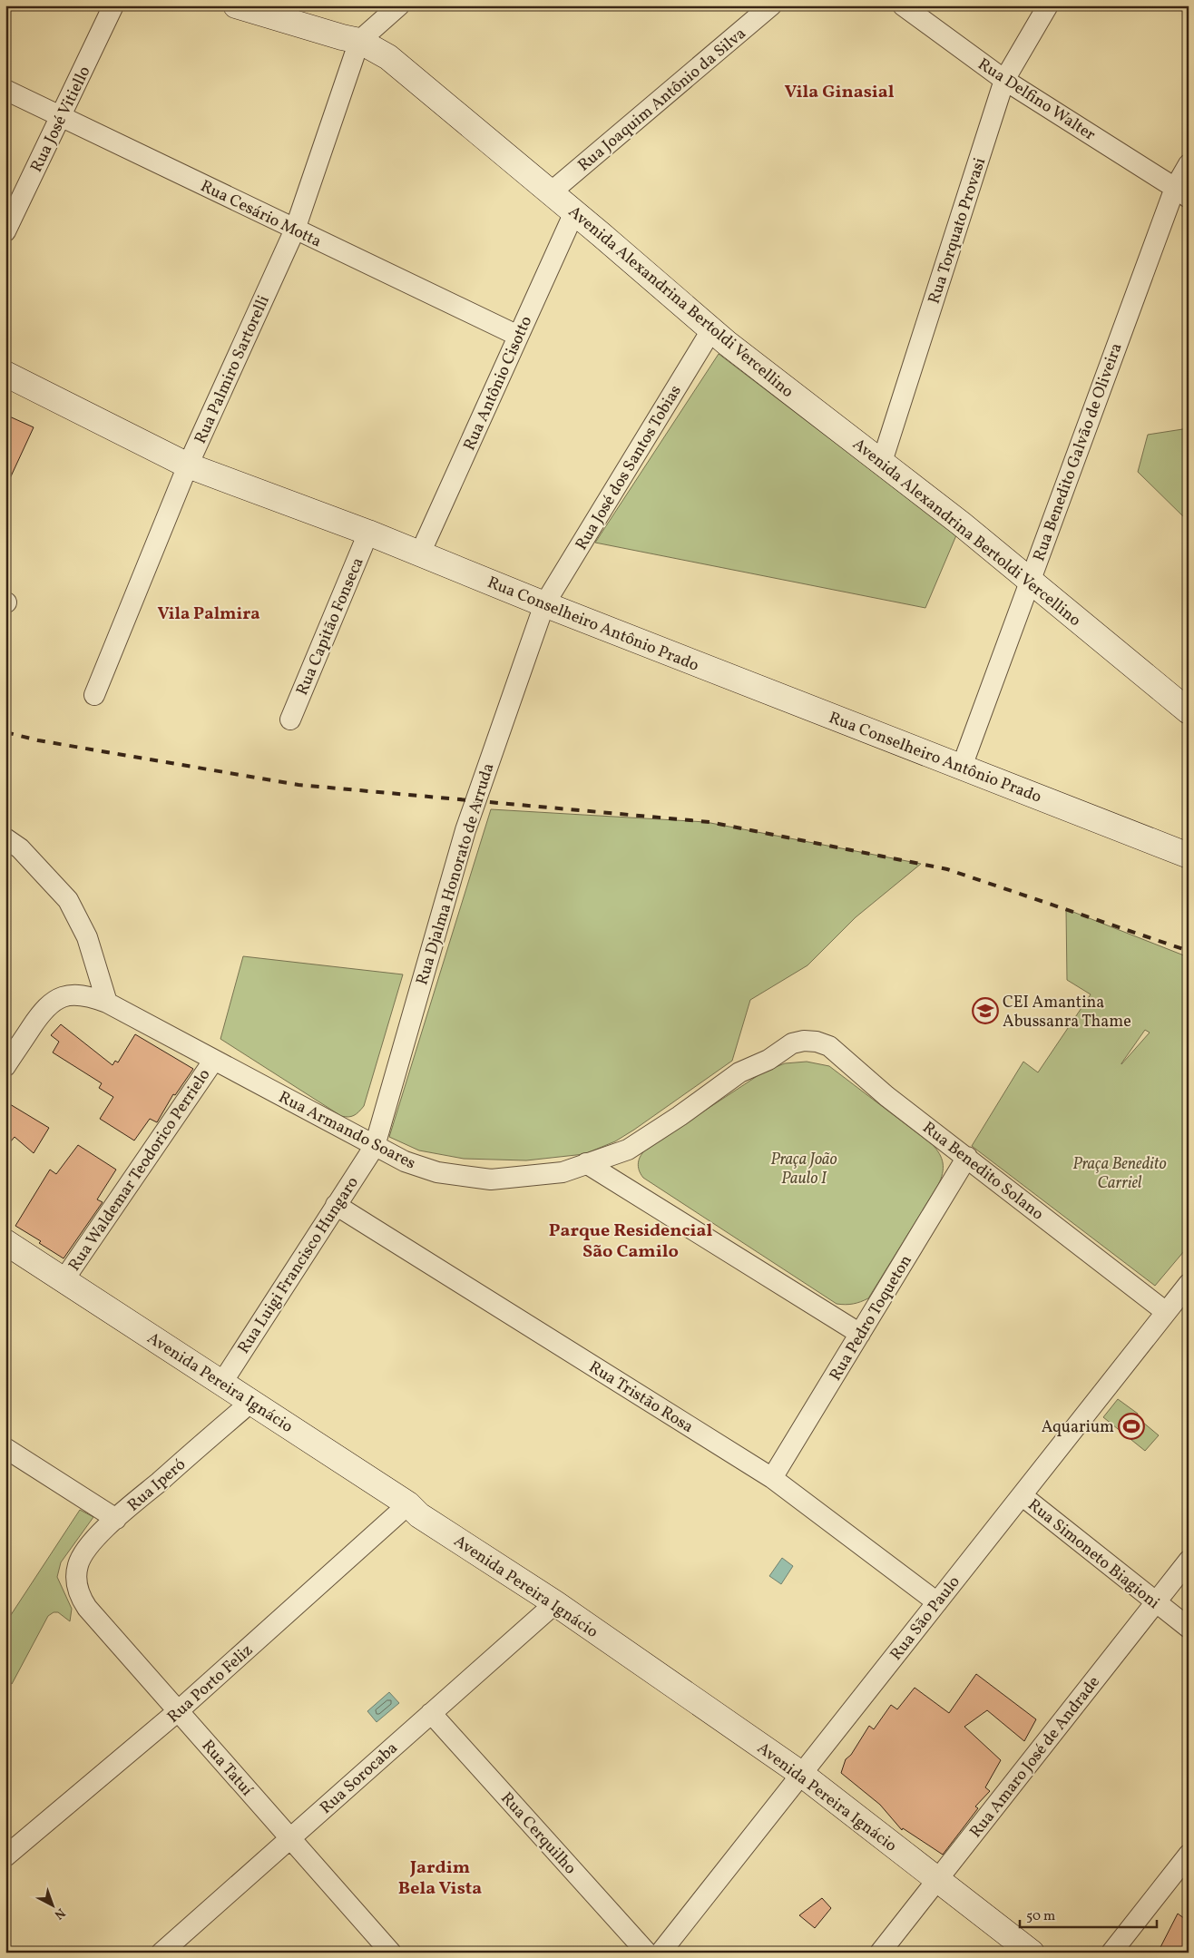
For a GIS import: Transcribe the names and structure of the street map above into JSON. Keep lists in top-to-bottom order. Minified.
{"streets":{"main road":["Avenida Alexandrina Bertoldi Vercellino","Rua Conselheiro Antônio Prado","Avenida Pereira Ignácio"],"street":["Rua Joaquim Antônio da Silva","Rua Delfino Walter","Rua José Vitiello","Rua Cesário Motta","Rua Torquato Provasi","Rua Palmiro Sartorelli","Rua Antônio Cisotto","Rua Benedito Galvão de Oliveira","Rua José dos Santos Tobias","Rua Capitão Fonseca","Rua Djalma Honorato de Arruda","Rua Armando Soares","Rua Waldemar Teodorico Perrielo","Rua Benedito Solano","Rua Luigi Francisco Hungaro","Rua Pedro Toqueton","Rua Tristão Rosa","Rua Iperó","Rua Simoneto Biagioni","Rua São Paulo","Rua Porto Feliz","Rua Amaro José de Andrade","Rua Tatuí","Rua Sorocaba","Rua Cerquilho"]},"crossings":[["Rua Joaquim Antônio da Silva","Avenida Alexandrina Bertoldi Vercellino"],["Rua Delfino Walter","Rua Torquato Provasi"],["Rua Delfino Walter","Rua Benedito Galvão de Oliveira"],["Rua José Vitiello","Rua Cesário Motta"],["Rua Cesário Motta","Rua Palmiro Sartorelli"],["Rua Cesário Motta","Rua Antônio Cisotto"],["Rua Torquato Provasi","Avenida Alexandrina Bertoldi Vercellino"],["Avenida Alexandrina Bertoldi Vercellino","Rua Palmiro Sartorelli"],["Avenida Alexandrina Bertoldi Vercellino","Rua Antônio Cisotto"],["Avenida Alexandrina Bertoldi Vercellino","Rua Benedito Galvão de Oliveira"],["Avenida Alexandrina Bertoldi Vercellino","Rua José dos Santos Tobias"],["Rua Palmiro Sartorelli","Rua Conselheiro Antônio Prado"],["Rua Antônio Cisotto","Rua Conselheiro Antônio Prado"],["Rua Benedito Galvão de Oliveira","Rua Conselheiro Antônio Prado"],["Rua José dos Santos Tobias","Rua Conselheiro Antônio Prado"],["Rua José dos Santos Tobias","Rua Djalma Honorato de Arruda"],["Rua Conselheiro Antônio Prado","Rua Capitão Fonseca"],["Rua Conselheiro Antônio Prado","Rua Djalma Honorato de Arruda"],["Rua Djalma Honorato de Arruda","Rua Armando Soares"],["Rua Djalma Honorato de Arruda","Rua Luigi Francisco Hungaro"],["Rua Armando Soares","Rua Waldemar Teodorico Perrielo"],["Rua Armando Soares","Rua Benedito Solano"],["Rua Armando Soares","Rua Luigi Francisco Hungaro"],["Rua Waldemar Teodorico Perrielo","Avenida Pereira Ignácio"],["Rua Benedito Solano","Rua Pedro Toqueton"],["Rua Benedito Solano","Rua São Paulo"],["Rua Luigi Francisco Hungaro","Avenida Pereira Ignácio"],["Rua Luigi Francisco Hungaro","Rua Tristão Rosa"],["Rua Pedro Toqueton","Rua Tristão Rosa"],["Avenida Pereira Ignácio","Rua Iperó"],["Avenida Pereira Ignácio","Rua São Paulo"],["Avenida Pereira Ignácio","Rua Porto Feliz"],["Avenida Pereira Ignácio","Rua Amaro José de Andrade"],["Avenida Pereira Ignácio","Rua Sorocaba"],["Rua Tristão Rosa","Rua São Paulo"],["Rua Iperó","Rua Tatuí"],["Rua Simoneto Biagioni","Rua São Paulo"],["Rua Simoneto Biagioni","Rua Amaro José de Andrade"],["Rua Porto Feliz","Rua Tatuí"],["Rua Tatuí","Rua Sorocaba"],["Rua Sorocaba","Rua Cerquilho"]],"districts":["Vila Ginasial","Vila Palmira","Parque Residencial São Camilo","Jardim Bela Vista"],"parks":["Praça João Paulo I","Praça Benedito Carriel"],"places":{"school or university":["CEI Amantina Abussanra Thame"],"sports":["Aquarium"]},"scale_bar":"50 m","north":"bottom right"}
